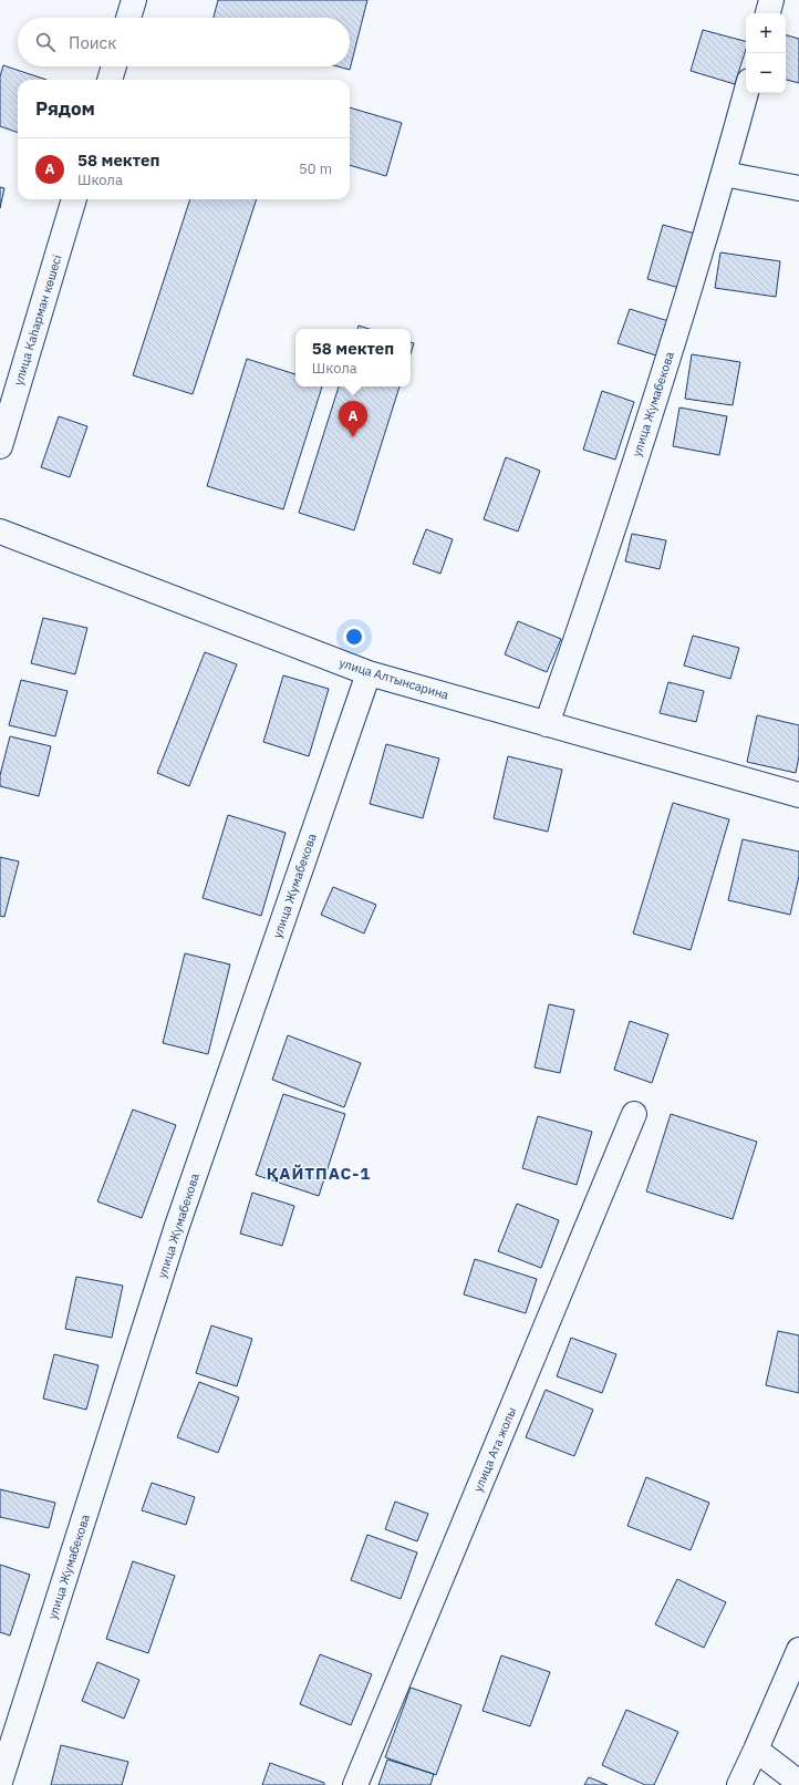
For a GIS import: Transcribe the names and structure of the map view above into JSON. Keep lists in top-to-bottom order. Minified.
{"streets":{"street":["улица Каһарман көшесі","улица Жумабекова","улица Алтынсарина","улица Ата жолы"]},"crossings":[["улица Жумабекова","улица Алтынсарина"]],"districts":["ҚАЙТПАС-1"],"page":{"map_buttons":["+","−"],"search":"Поиск","heading":"Рядом","list":[{"mark":"A","name":"58 мектеп","note":"Школа","value":"50 m"}],"popup":["58 мектеп","Школа"],"pins":"A"}}
